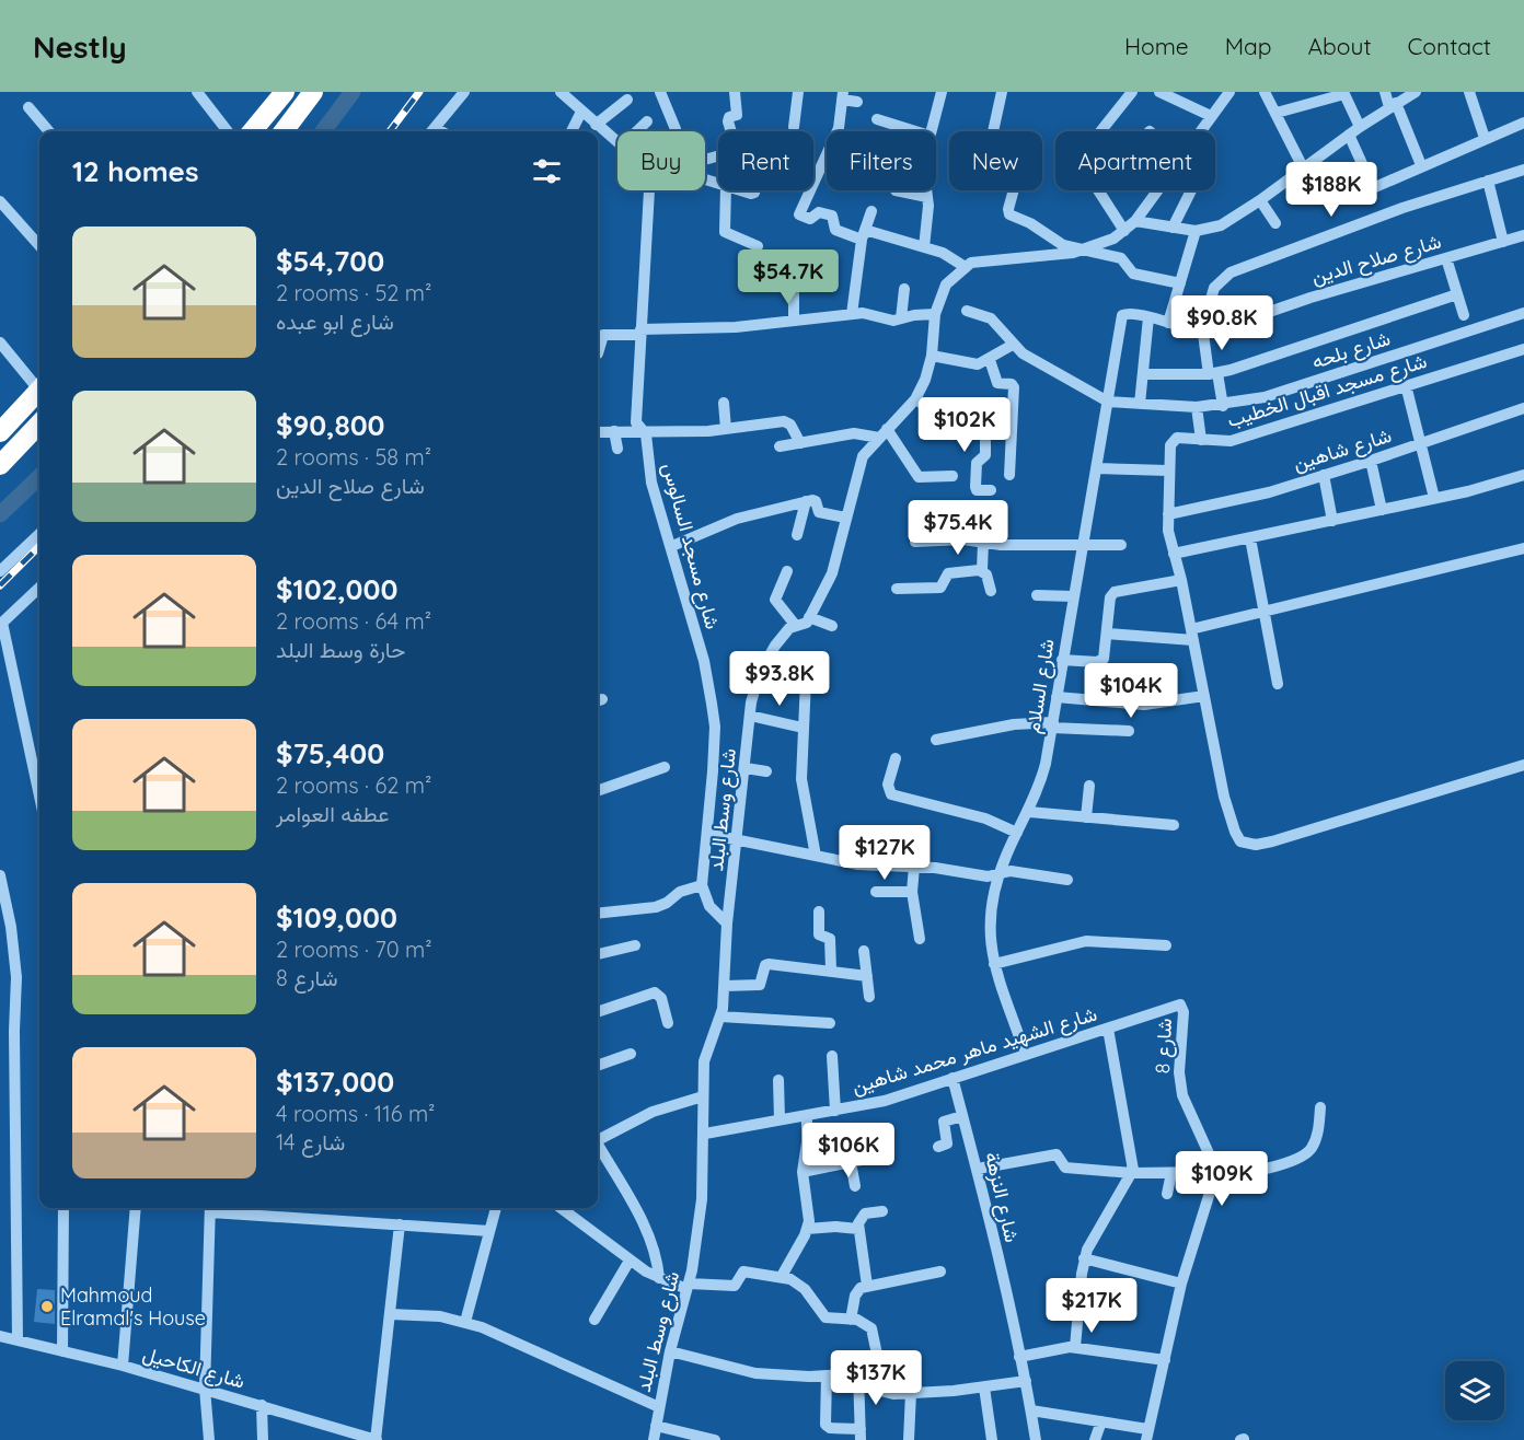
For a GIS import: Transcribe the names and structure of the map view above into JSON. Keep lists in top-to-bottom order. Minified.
{"streets":{"street":["شارع صلاح الدين","شارع بلحه","شارع مسجد اقبال الخطيب","شارع شاهين","شارع مسجد السالوس","شارع السلام","شارع وسط البلد","شارع 8","شارع الشهيد ماهر محمد شاهين","شارع النزهة","شارع الكاحيل"]},"crossings":[["شارع بلحه","شارع السلام"],["شارع مسجد اقبال الخطيب","شارع شاهين"],["شارع السلام","شارع الشهيد ماهر محمد شاهين"],["شارع وسط البلد","شارع الشهيد ماهر محمد شاهين"],["شارع 8","شارع الشهيد ماهر محمد شاهين"],["شارع الشهيد ماهر محمد شاهين","شارع النزهة"]],"places":["Mahmoud Elramal's House"],"page":{"header":"Nestly","nav":["Home","Map","About","Contact"],"chip":["Buy","Rent","Filters","New","Apartment"],"heading":"12 homes","price":["$188K","$54.7K","$90.8K","$102K","$75.4K","$93.8K","$104K","$127K","$106K","$109K","$217K","$137K"],"list":[{"name":"$54,700","note":"2 rooms · 52 m² · شارع ابو عبده"},{"name":"$90,800","note":"2 rooms · 58 m² · شارع صلاح الدين"},{"name":"$102,000","note":"2 rooms · 64 m² · حارة وسط البلد"},{"name":"$75,400","note":"2 rooms · 62 m² · عطفه العوامر"},{"name":"$109,000","note":"2 rooms · 70 m² · شارع 8"},{"name":"$137,000","note":"4 rooms · 116 m² · شارع 14"}]}}
